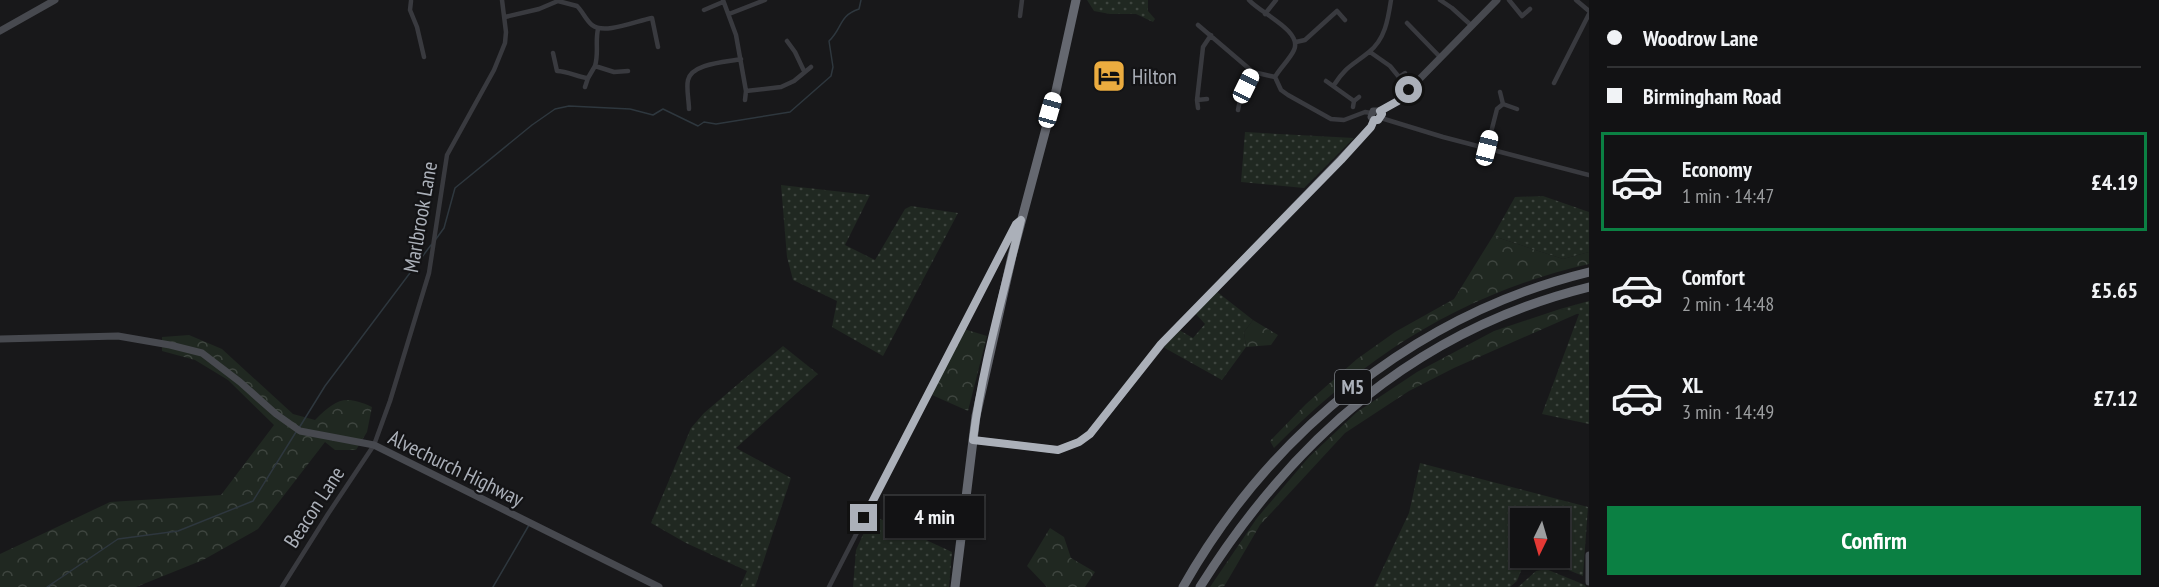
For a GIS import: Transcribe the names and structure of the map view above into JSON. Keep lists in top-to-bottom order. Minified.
{"streets":{"highway":["M5"],"street":["Marlbrook Lane","Alvechurch Highway","Beacon Lane"]},"crossings":[["Marlbrook Lane","Alvechurch Highway"],["Marlbrook Lane","Beacon Lane"],["Alvechurch Highway","Beacon Lane"]],"places":{"hotel":["Hilton"]},"north":"bottom","page":{"banner":["Woodrow Lane","Birmingham Road"],"list":[{"name":"Economy","note":"1 min · 14:47","value":"£4.19"},{"name":"Comfort","note":"2 min · 14:48","value":"£5.65"},{"name":"XL","note":"3 min · 14:49","value":"£7.12"}],"buttons":"Confirm","bubble":"4 min"}}
